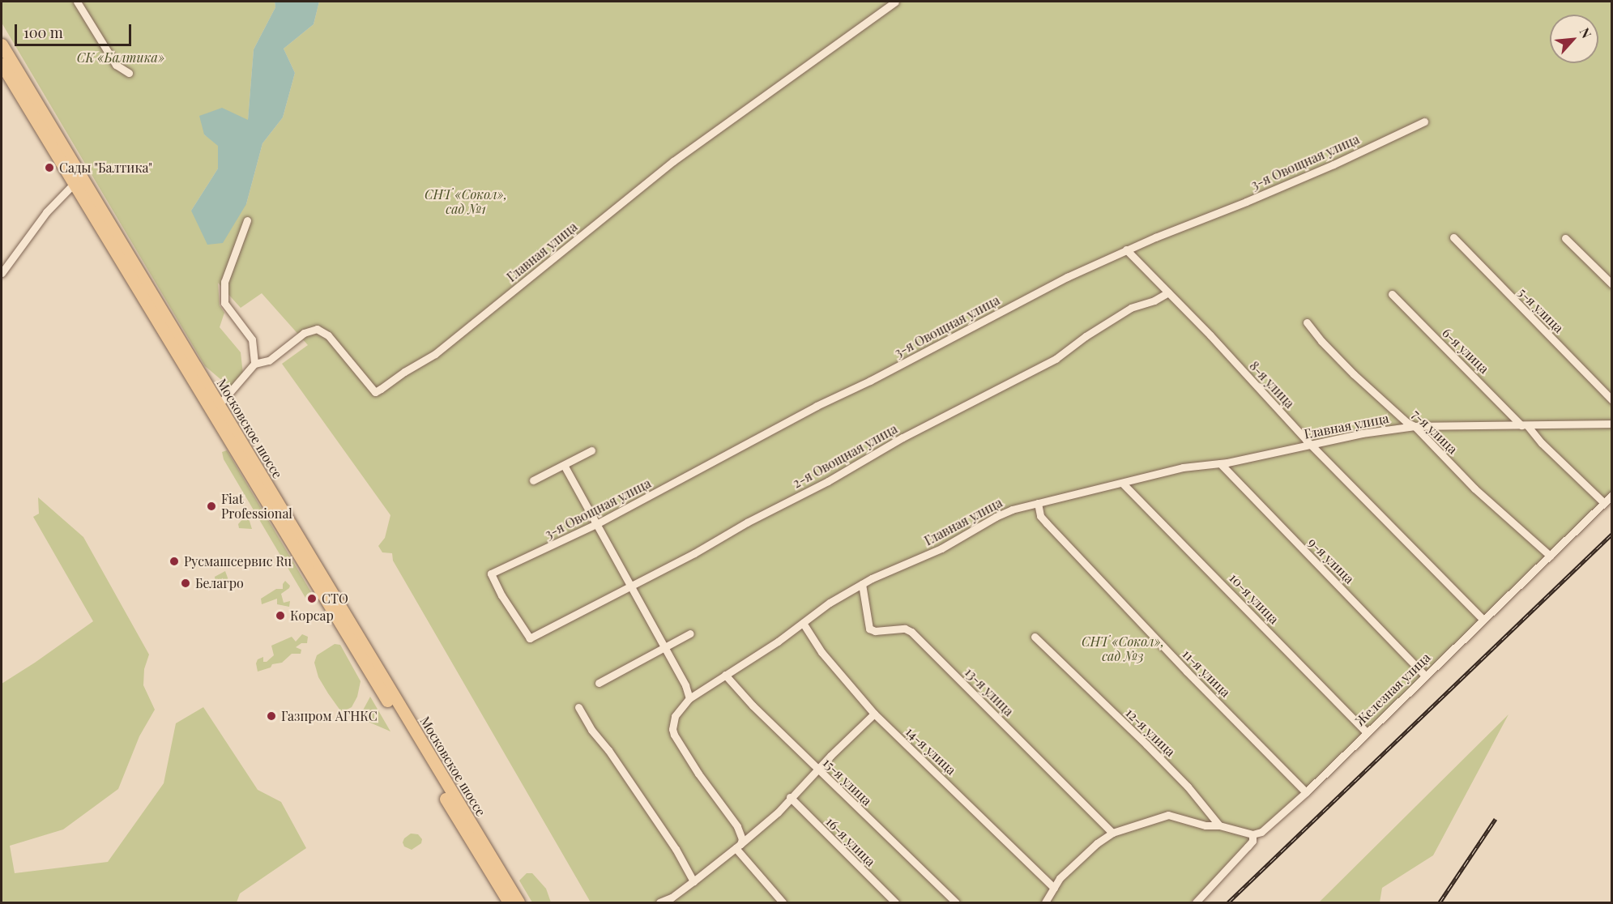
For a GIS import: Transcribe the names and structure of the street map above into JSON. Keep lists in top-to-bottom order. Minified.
{"streets":{"main road":["Московское шоссе"],"street":["3-я Овощная улица","Главная улица","5-я улица","6-я улица","8-я улица","7-я улица","2-я Овощная улица","9-я улица","10-я улица","11-я улица","Железная улица","13-я улица","12-я улица","14-я улица","15-я улица","16-я улица"]},"crossings":[["3-я Овощная улица","8-я улица"],["3-я Овощная улица","2-я Овощная улица"],["Главная улица","6-я улица"],["Главная улица","8-я улица"],["Главная улица","Московское шоссе"],["Главная улица","7-я улица"],["Главная улица","9-я улица"],["Главная улица","10-я улица"],["Главная улица","11-я улица"],["Главная улица","13-я улица"],["Главная улица","14-я улица"],["Главная улица","15-я улица"],["6-я улица","Железная улица"],["8-я улица","2-я Овощная улица"],["8-я улица","Железная улица"],["7-я улица","Железная улица"],["9-я улица","Железная улица"],["10-я улица","Железная улица"],["11-я улица","Железная улица"]],"parks":["СК «Балтика»","СНТ «Сокол», сад №1","СНТ «Сокол», сад №3"],"places":["Сады \"Балтика\"","Fiat Professional","Русмашсервис Ru","Белагро","СТО","Корсар","Газпром АГНКС"],"scale_bar":"100 m","north":"top right"}
